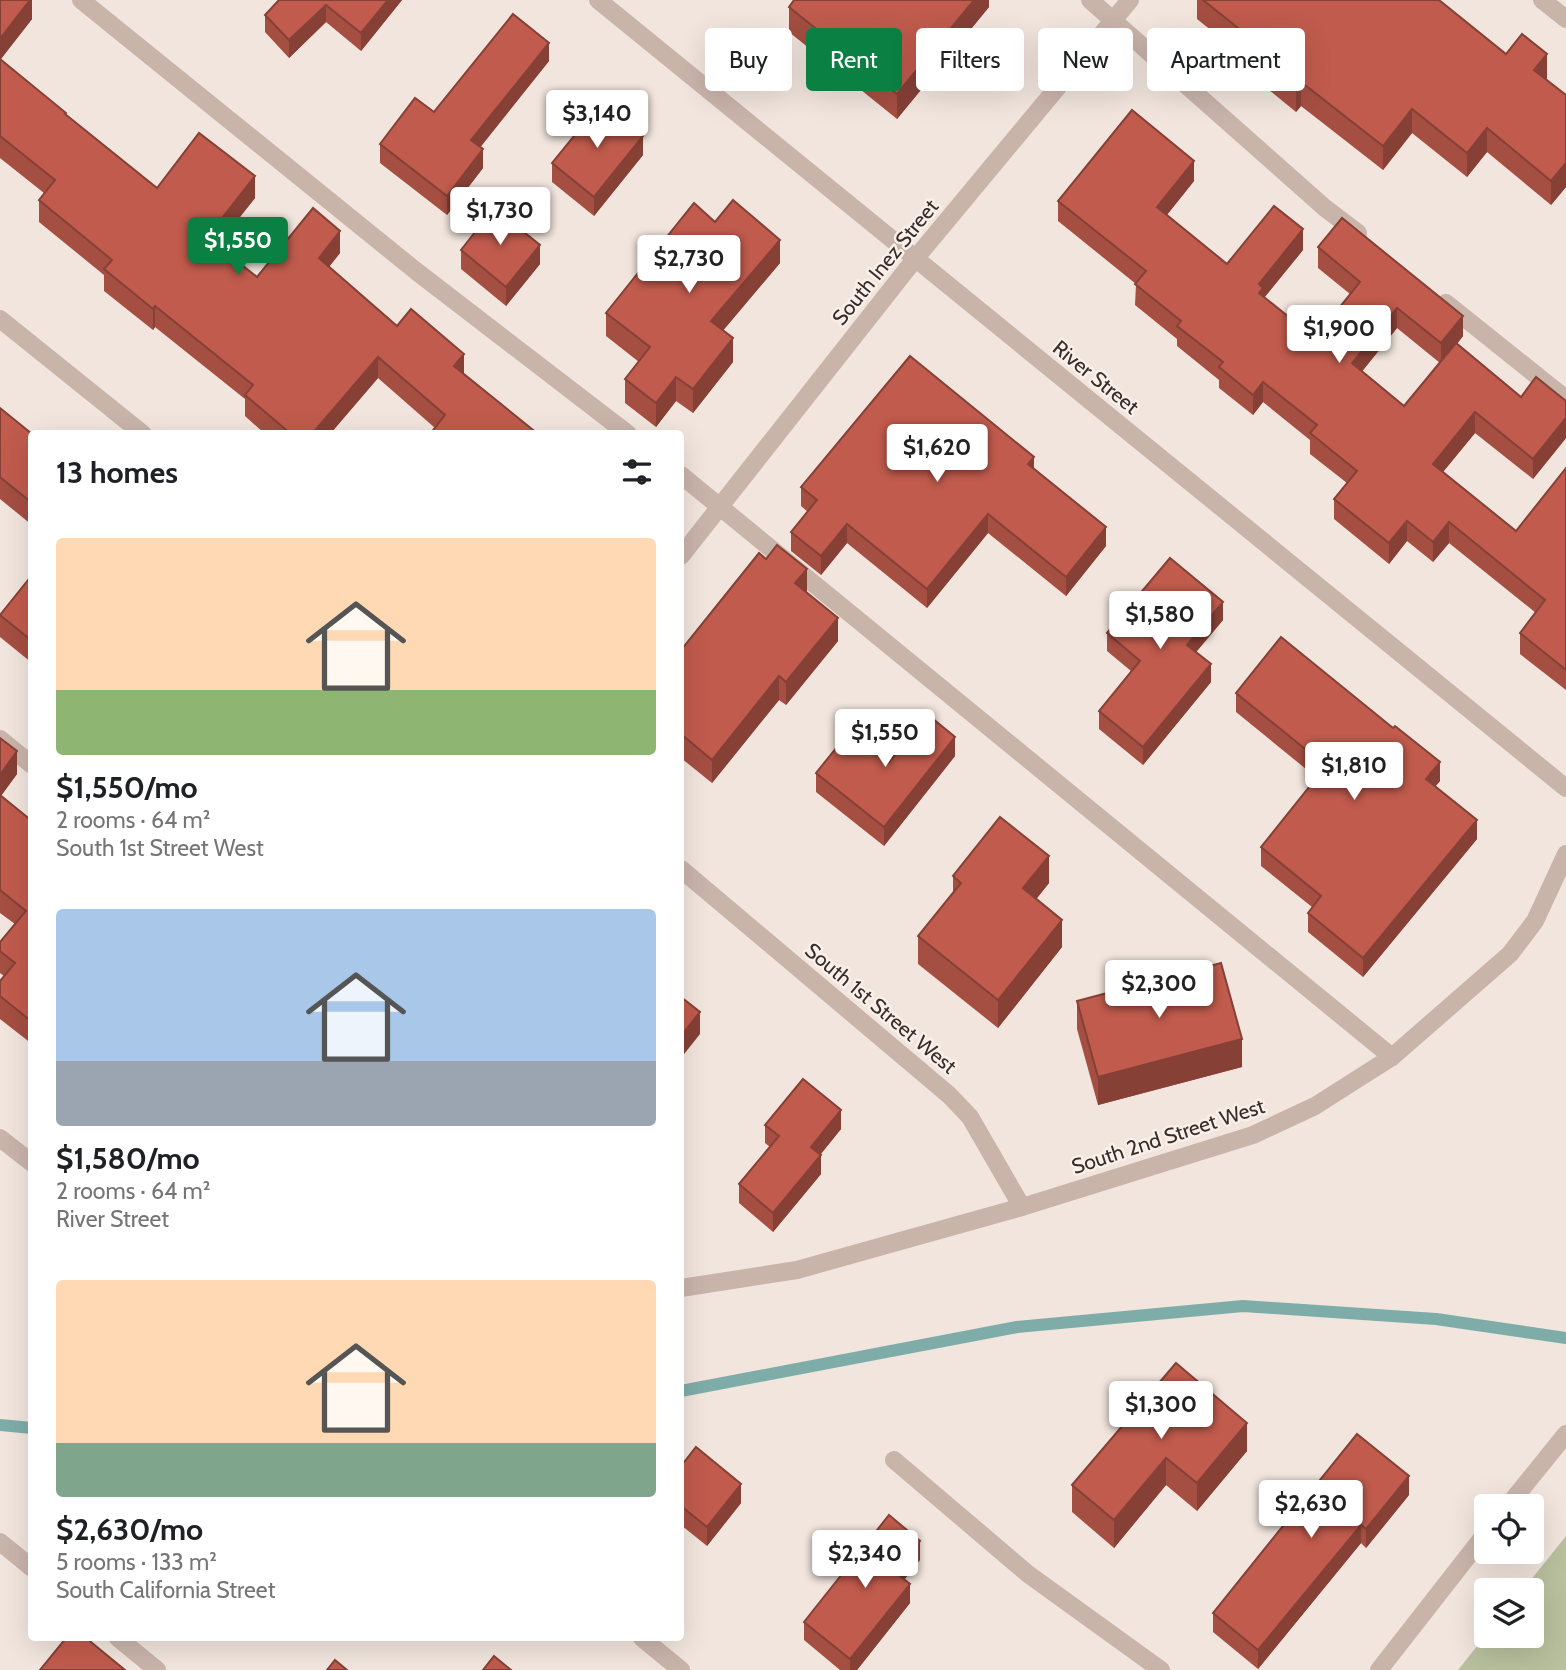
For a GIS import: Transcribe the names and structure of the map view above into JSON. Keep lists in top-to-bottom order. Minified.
{"streets":{"street":["South Inez Street","River Street","South 1st Street West","South 2nd Street West"]},"crossings":[["South Inez Street","River Street"],["South 1st Street West","South 2nd Street West"]],"page":{"chip":["Buy","Rent","Filters","New","Apartment"],"price":["$3,140","$1,730","$1,550","$2,730","$1,900","$1,620","$1,580","$1,550","$1,810","$2,300","$1,300","$2,630","$2,340"],"heading":"13 homes","list":[{"name":"$1,550/mo","note":"2 rooms · 64 m² · South 1st Street West"},{"name":"$1,580/mo","note":"2 rooms · 64 m² · River Street"},{"name":"$2,630/mo","note":"5 rooms · 133 m² · South California Street"}]}}
